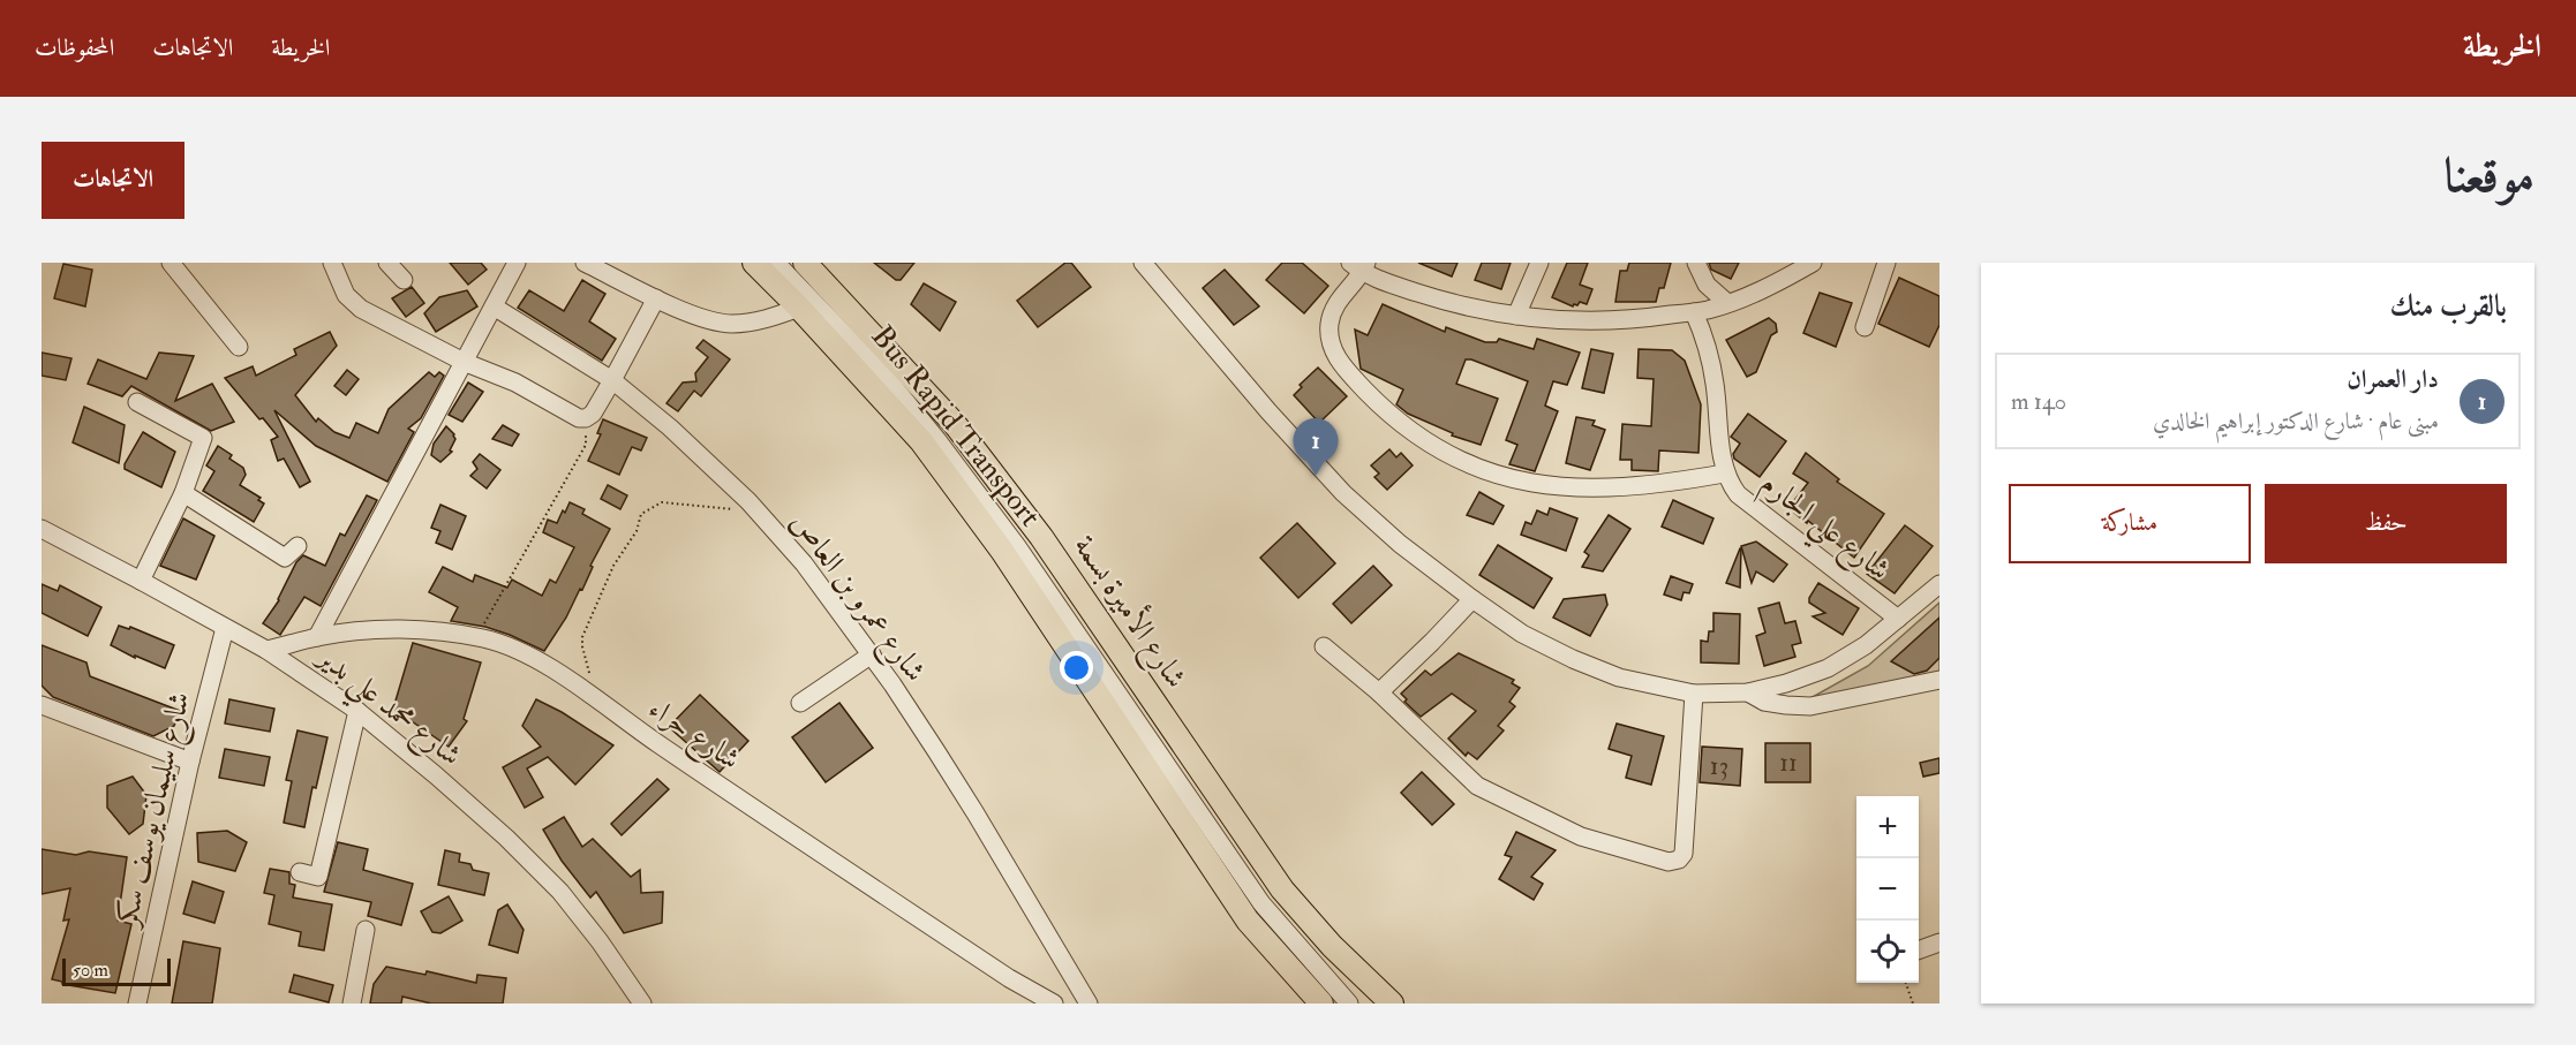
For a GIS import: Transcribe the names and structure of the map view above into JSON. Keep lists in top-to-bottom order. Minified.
{"streets":{"main road":["شارع الأميرة بسمة"],"street":["Bus Rapid Transport","شارع علي الجارم","شارع عمرو بن العاص","شارع محمد علي بدير","شارع حراء","شارع سليمان يوسف سكر"]},"crossings":[["شارع محمد علي بدير","شارع حراء"],["شارع محمد علي بدير","شارع سليمان يوسف سكر"]],"house_numbers":["11","13"],"scale_bar":"50 m","page":{"header":"الخريطة","nav":["الخريطة","الاتجاهات","المحفوظات"],"title":"موقعنا","buttons":["الاتجاهات",["حفظ","مشاركة"]],"heading":"بالقرب منك","list":[{"mark":"1","name":"دار العمران","note":"مبنى عام · شارع الدكتور إبراهيم الخالدي","value":"140 m"}],"pins":"1","map_buttons":["+","−"],"scale":"50 m"}}
